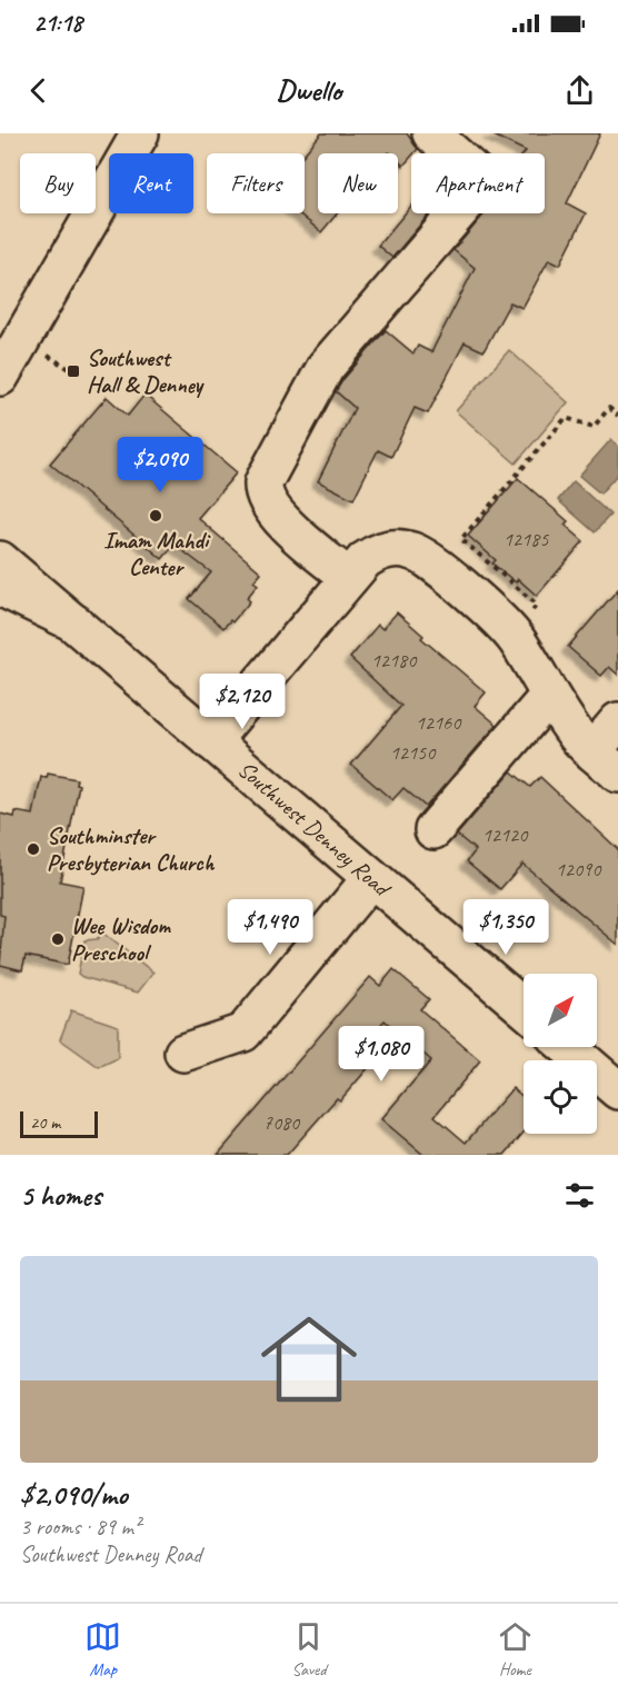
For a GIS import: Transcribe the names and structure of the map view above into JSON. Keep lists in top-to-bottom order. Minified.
{"streets":{"street":["Southwest Denney Road"]},"places":{"transit":["Southwest Hall & Denney"],"other":["Imam Mahdi Center","Southminster Presbyterian Church","Wee Wisdom Preschool"]},"house_numbers":["12185","12180","12160","12150","12120","12090","7080"],"scale_bar":"20 m","north":"top right","page":{"status":"21:18","header":"Dwello","chip":["Buy","Rent","Filters","New","Apartment"],"price":["$2,090","$2,120","$1,490","$1,350","$1,080"],"scale":"20 m","heading":"5 homes","list":[{"name":"$2,090/mo","note":"3 rooms · 89 m² · Southwest Denney Road"}],"tabs":["Map","Saved","Home"]}}
